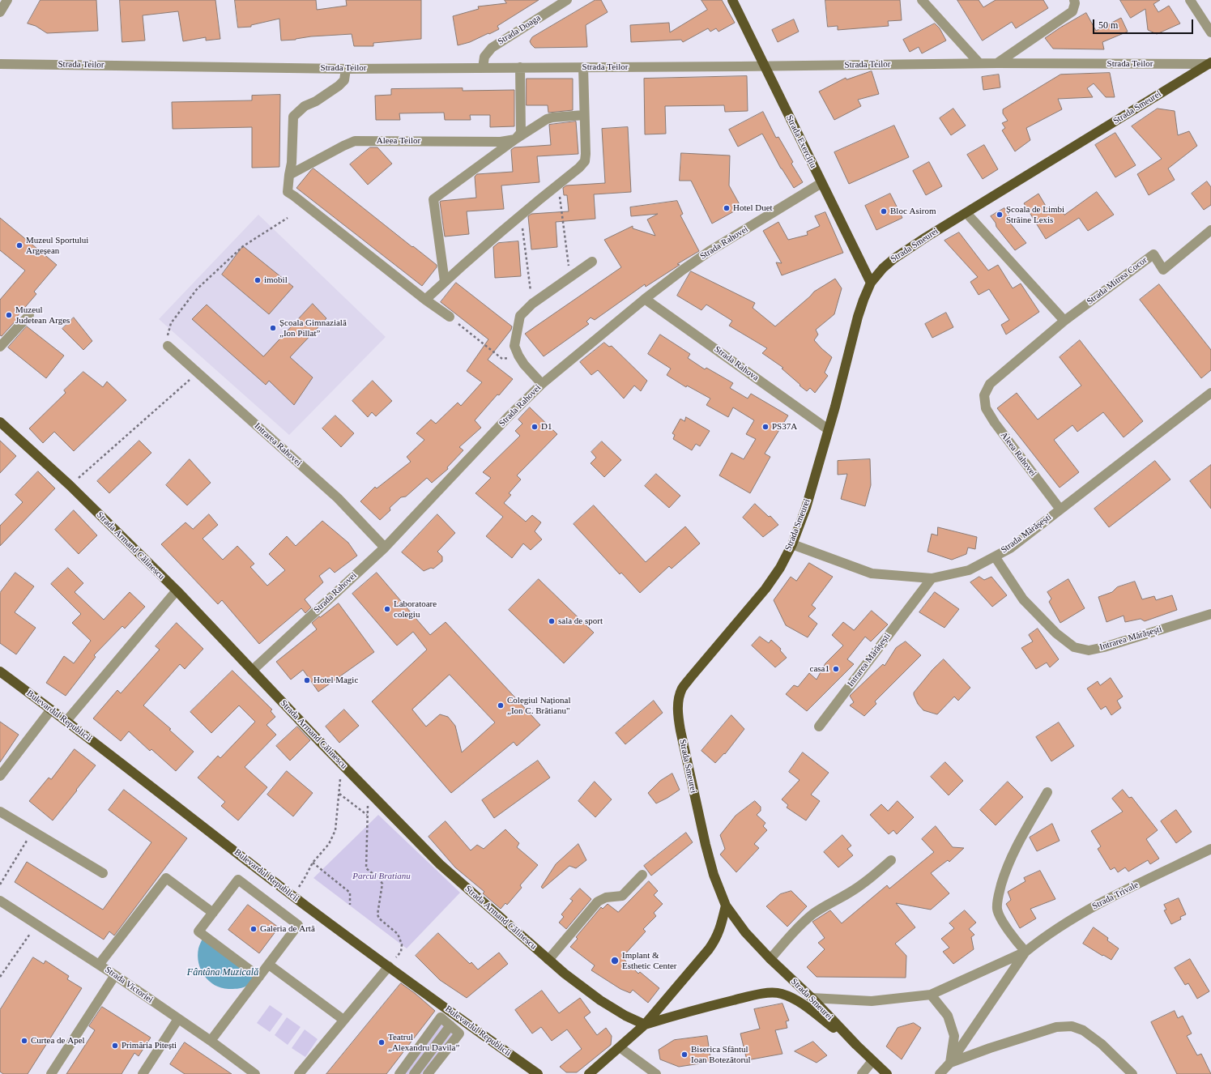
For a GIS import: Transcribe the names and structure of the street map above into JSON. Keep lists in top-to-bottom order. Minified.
{"streets":{"main road":["Strada Smeurei","Strada Exercițiu","Strada Armand Călinescu","Bulevardul Republicii"],"street":["Strada Doaga","Strada Teilor","Aleea Teilor","Strada Rahovei","Strada Mitrea Cocor","Strada Rahova","Intrarea Rahovei","Aleea Rahovei","Strada Mărășești","Intrarea Mărășești","Strada Trivale","Strada Victoriei"]},"crossings":[["Strada Doaga","Strada Teilor"],["Strada Teilor","Strada Smeurei"],["Strada Teilor","Strada Exercițiu"],["Strada Smeurei","Strada Exercițiu"],["Strada Smeurei","Strada Rahova"],["Strada Smeurei","Strada Mărășești"],["Strada Smeurei","Strada Trivale"],["Strada Exercițiu","Strada Rahovei"],["Strada Rahovei","Strada Rahova"],["Strada Rahovei","Intrarea Rahovei"],["Strada Rahovei","Strada Armand Călinescu"],["Strada Mitrea Cocor","Aleea Rahovei"],["Aleea Rahovei","Strada Mărășești"],["Strada Mărășești","Intrarea Mărășești"]],"water":["Fântâna Muzicală"],"parks":["Parcul Bratianu"],"places":["Hotel Duet","Bloc Asirom","Școala de Limbi Străine Lexis","Muzeul Sportului Argeșean","imobil","Muzeul Judetean Arges","Școala Gimnazială „Ion Pillat”","D1","PS37A","Laboratoare colegiu","sala de sport","casa1","Hotel Magic","Colegiul Național „Ion C. Brătianu\"","Galeria de Artă","Implant & Esthetic Center","Curtea de Apel","Teatrul „Alexandru Davila”","Primăria Pitești","Biserica Sfântul Ioan Botezătorul"],"scale_bar":"50 m"}
